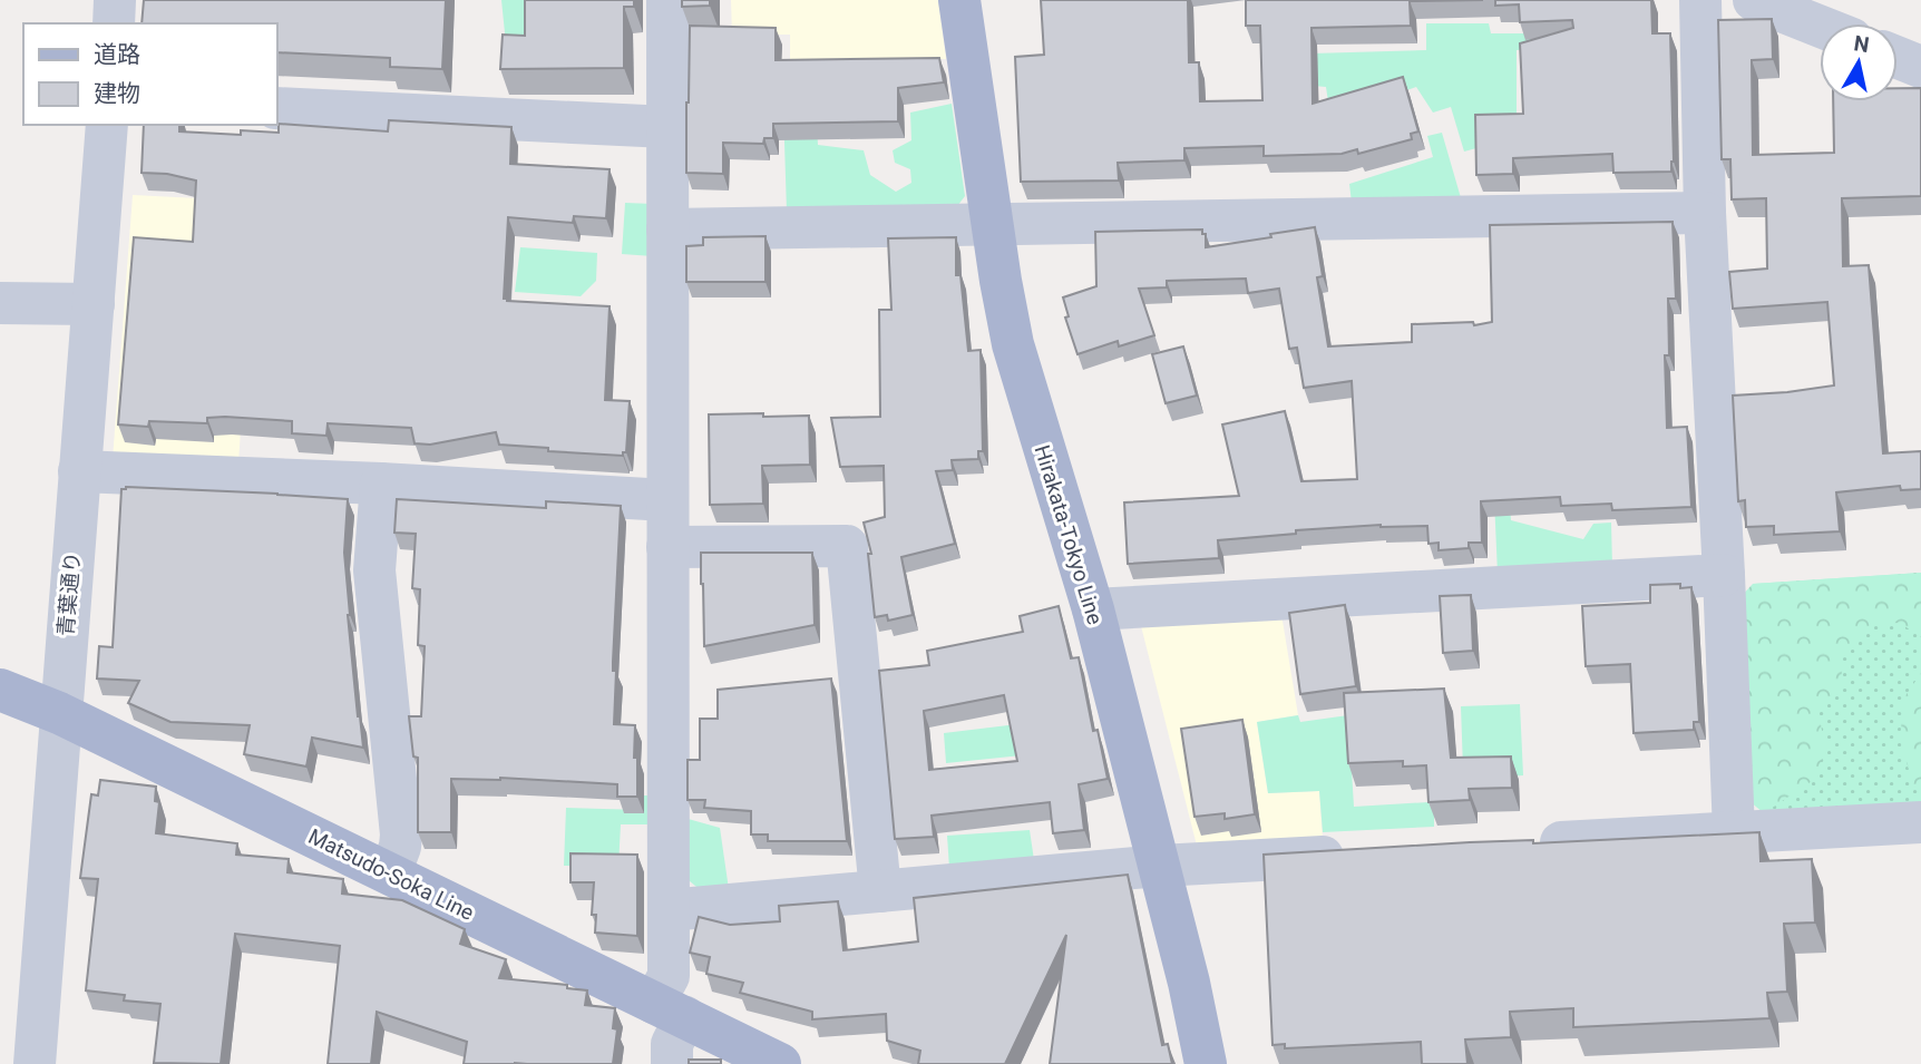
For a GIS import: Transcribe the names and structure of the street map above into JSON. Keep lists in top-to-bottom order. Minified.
{"streets":{"main road":["Hirakata-Tokyo Line","Matsudo-Soka Line"],"street":["青葉通り"]},"crossings":[["青葉通り","Matsudo-Soka Line"]],"legend":["道路","建物"],"north":"top"}
